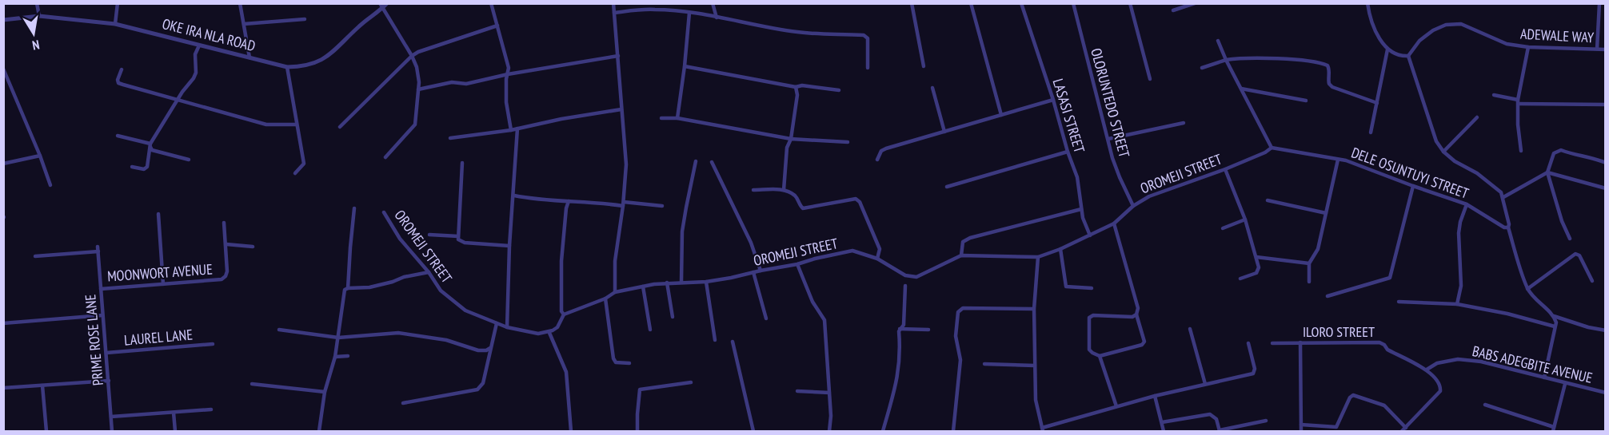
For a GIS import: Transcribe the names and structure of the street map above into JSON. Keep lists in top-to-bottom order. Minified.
{"streets":{"street":["OKE IRA NLA ROAD","ADEWALE WAY","OLORUNTEDO STREET","LASASI STREET","DELE OSUNTUYI STREET","OROMEJI STREET","MOONWORT AVENUE","ILORO STREET","LAUREL LANE","PRIME ROSE LANE","BABS ADEGBITE AVENUE"]},"crossings":[["OLORUNTEDO STREET","OROMEJI STREET"],["LASASI STREET","OROMEJI STREET"],["DELE OSUNTUYI STREET","OROMEJI STREET"],["MOONWORT AVENUE","PRIME ROSE LANE"],["ILORO STREET","BABS ADEGBITE AVENUE"],["LAUREL LANE","PRIME ROSE LANE"]],"north":"bottom"}
